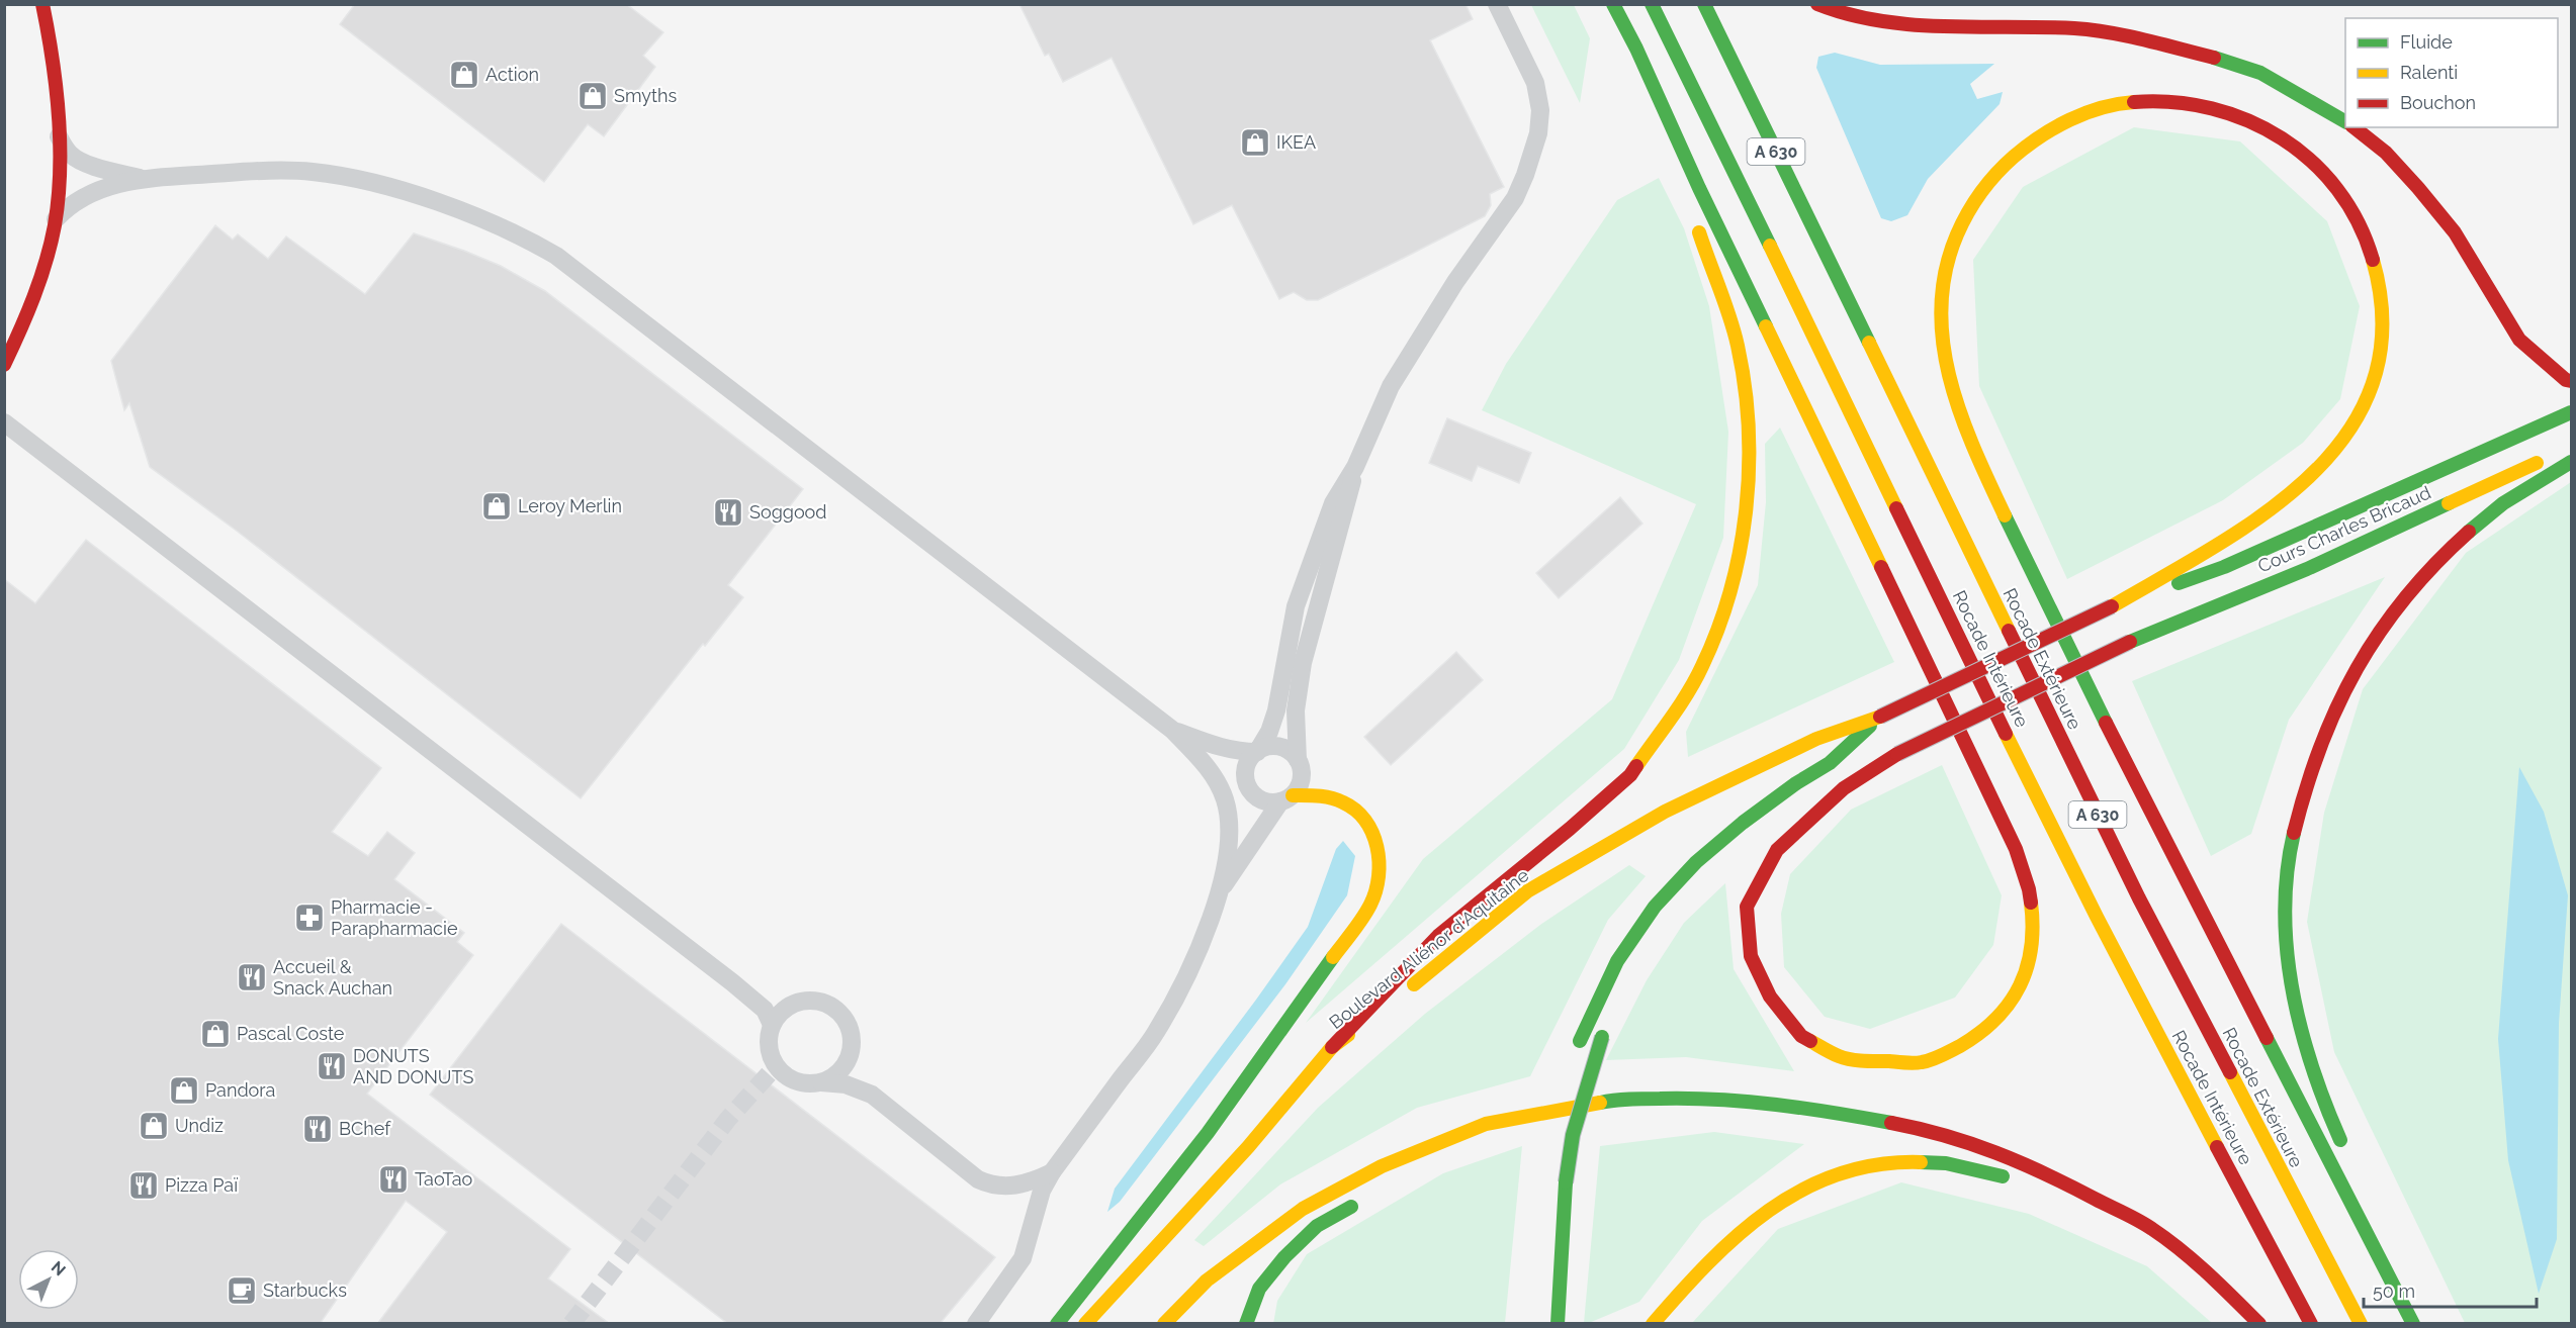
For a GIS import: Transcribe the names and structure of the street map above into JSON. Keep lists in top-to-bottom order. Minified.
{"streets":{"main road":["A 630","Cours Charles Bricaud","Rocade Intérieure","Rocade Extérieure","Boulevard Aliénor d'Aquitaine"]},"places":{"shop":["Action","Smyths","IKEA","Leroy Merlin","Pascal Coste","Pandora","Undiz"],"restaurant":["Soggood","Accueil & Snack Auchan","DONUTS AND DONUTS","BChef","TaoTao","Pizza Paï"],"pharmacy":["Pharmacie - Parapharmacie"],"cafe":["Starbucks"]},"legend":["Fluide","Ralenti","Bouchon"],"scale_bar":"50 m","north":"top right"}
